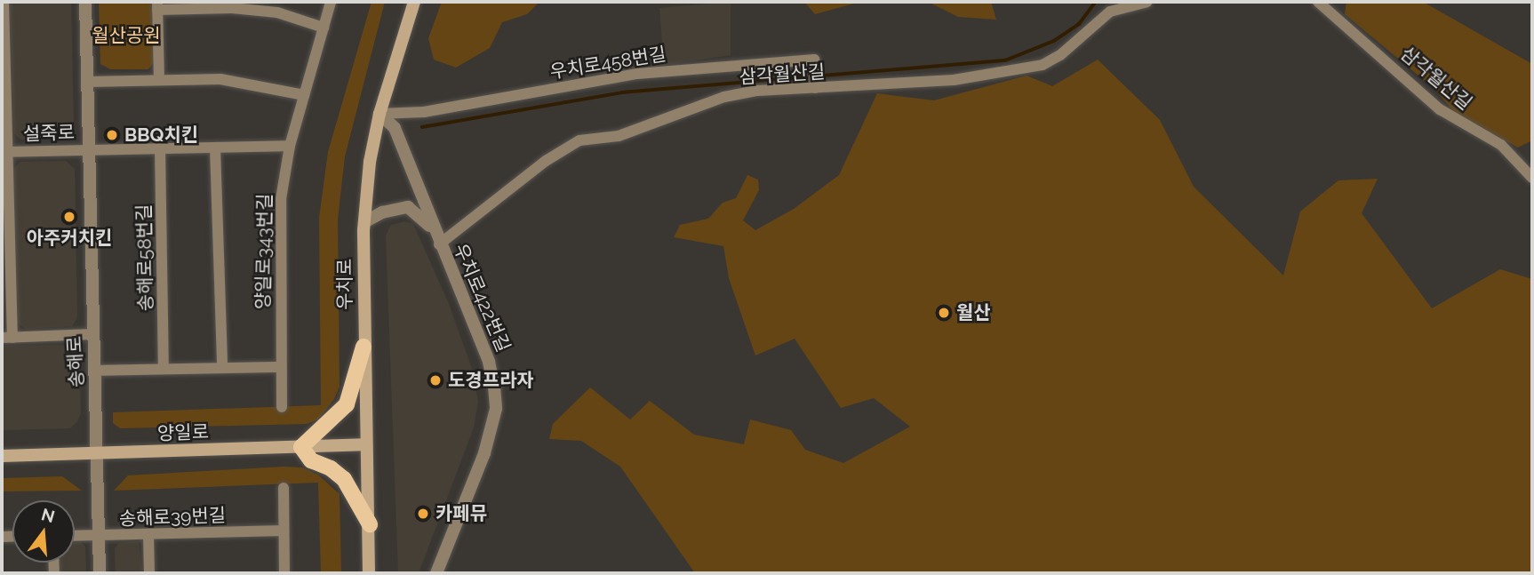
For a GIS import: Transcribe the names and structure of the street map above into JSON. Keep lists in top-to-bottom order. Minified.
{"streets":{"main road":["우치로","양일로"],"street":["우치로458번길","삼각월산길","설죽로","양일로343번길","송해로58번길","우치로422번길","송해로","송해로39번길"]},"crossings":[["우치로458번길","삼각월산길"],["우치로458번길","우치로"],["우치로458번길","우치로422번길"],["삼각월산길","우치로422번길"],["설죽로","송해로"],["우치로","우치로422번길"],["우치로","양일로"],["송해로","양일로"],["송해로","송해로39번길"]],"parks":["월산공원"],"places":["BBQ치킨","아주커치킨","월산","도경프라자","카페뮤"],"north":"top"}
